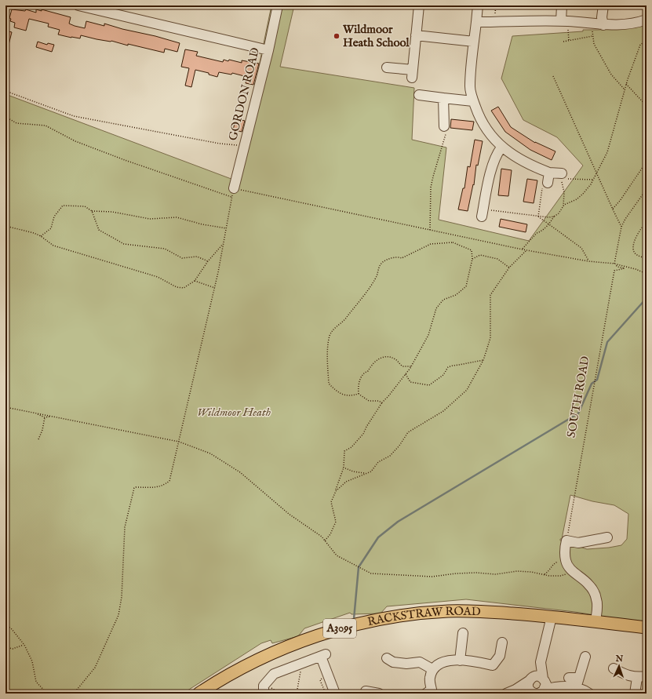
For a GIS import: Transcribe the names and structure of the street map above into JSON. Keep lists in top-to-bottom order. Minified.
{"streets":{"main road":["RACKSTRAW ROAD","A3095"],"street":["GORDON ROAD"],"path":["SOUTH ROAD"]},"parks":["Wildmoor Heath"],"places":["Wildmoor Heath School"],"north":"top"}
